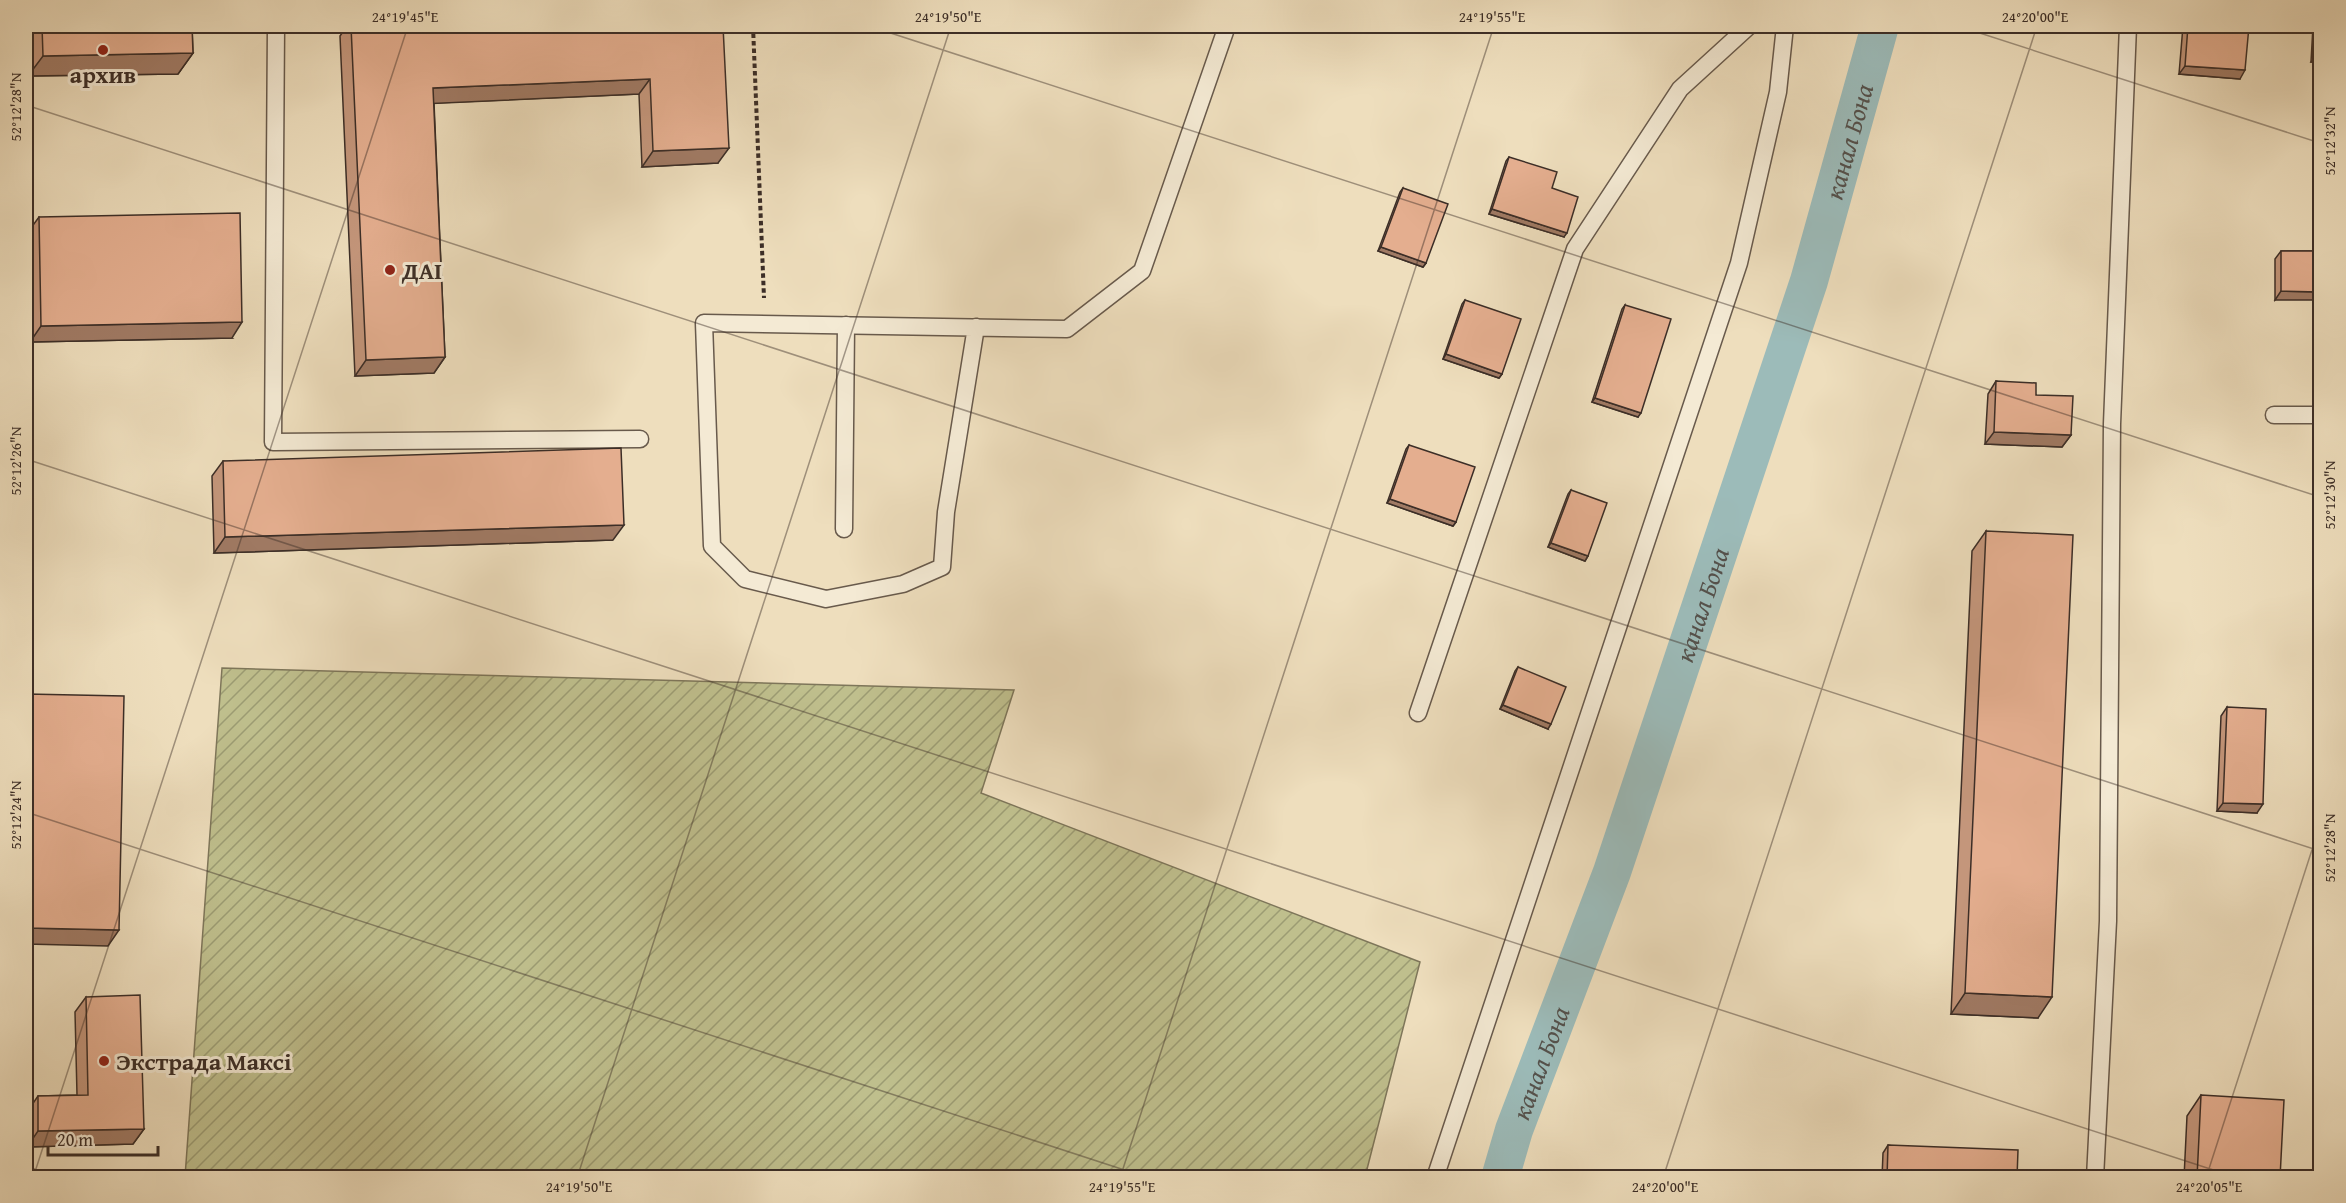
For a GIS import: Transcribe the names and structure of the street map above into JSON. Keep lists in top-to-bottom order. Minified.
{"water":["канал Бона"],"places":["архив","ДАІ","Экстрада Максі"],"scale_bar":"20 m","coordinates":["24°19'45\"E","24°19'50\"E","24°19'55\"E","24°20'00\"E","52°12'28\"N","52°12'32\"N","52°12'26\"N","52°12'30\"N","52°12'24\"N","24°20'05\"E"]}
